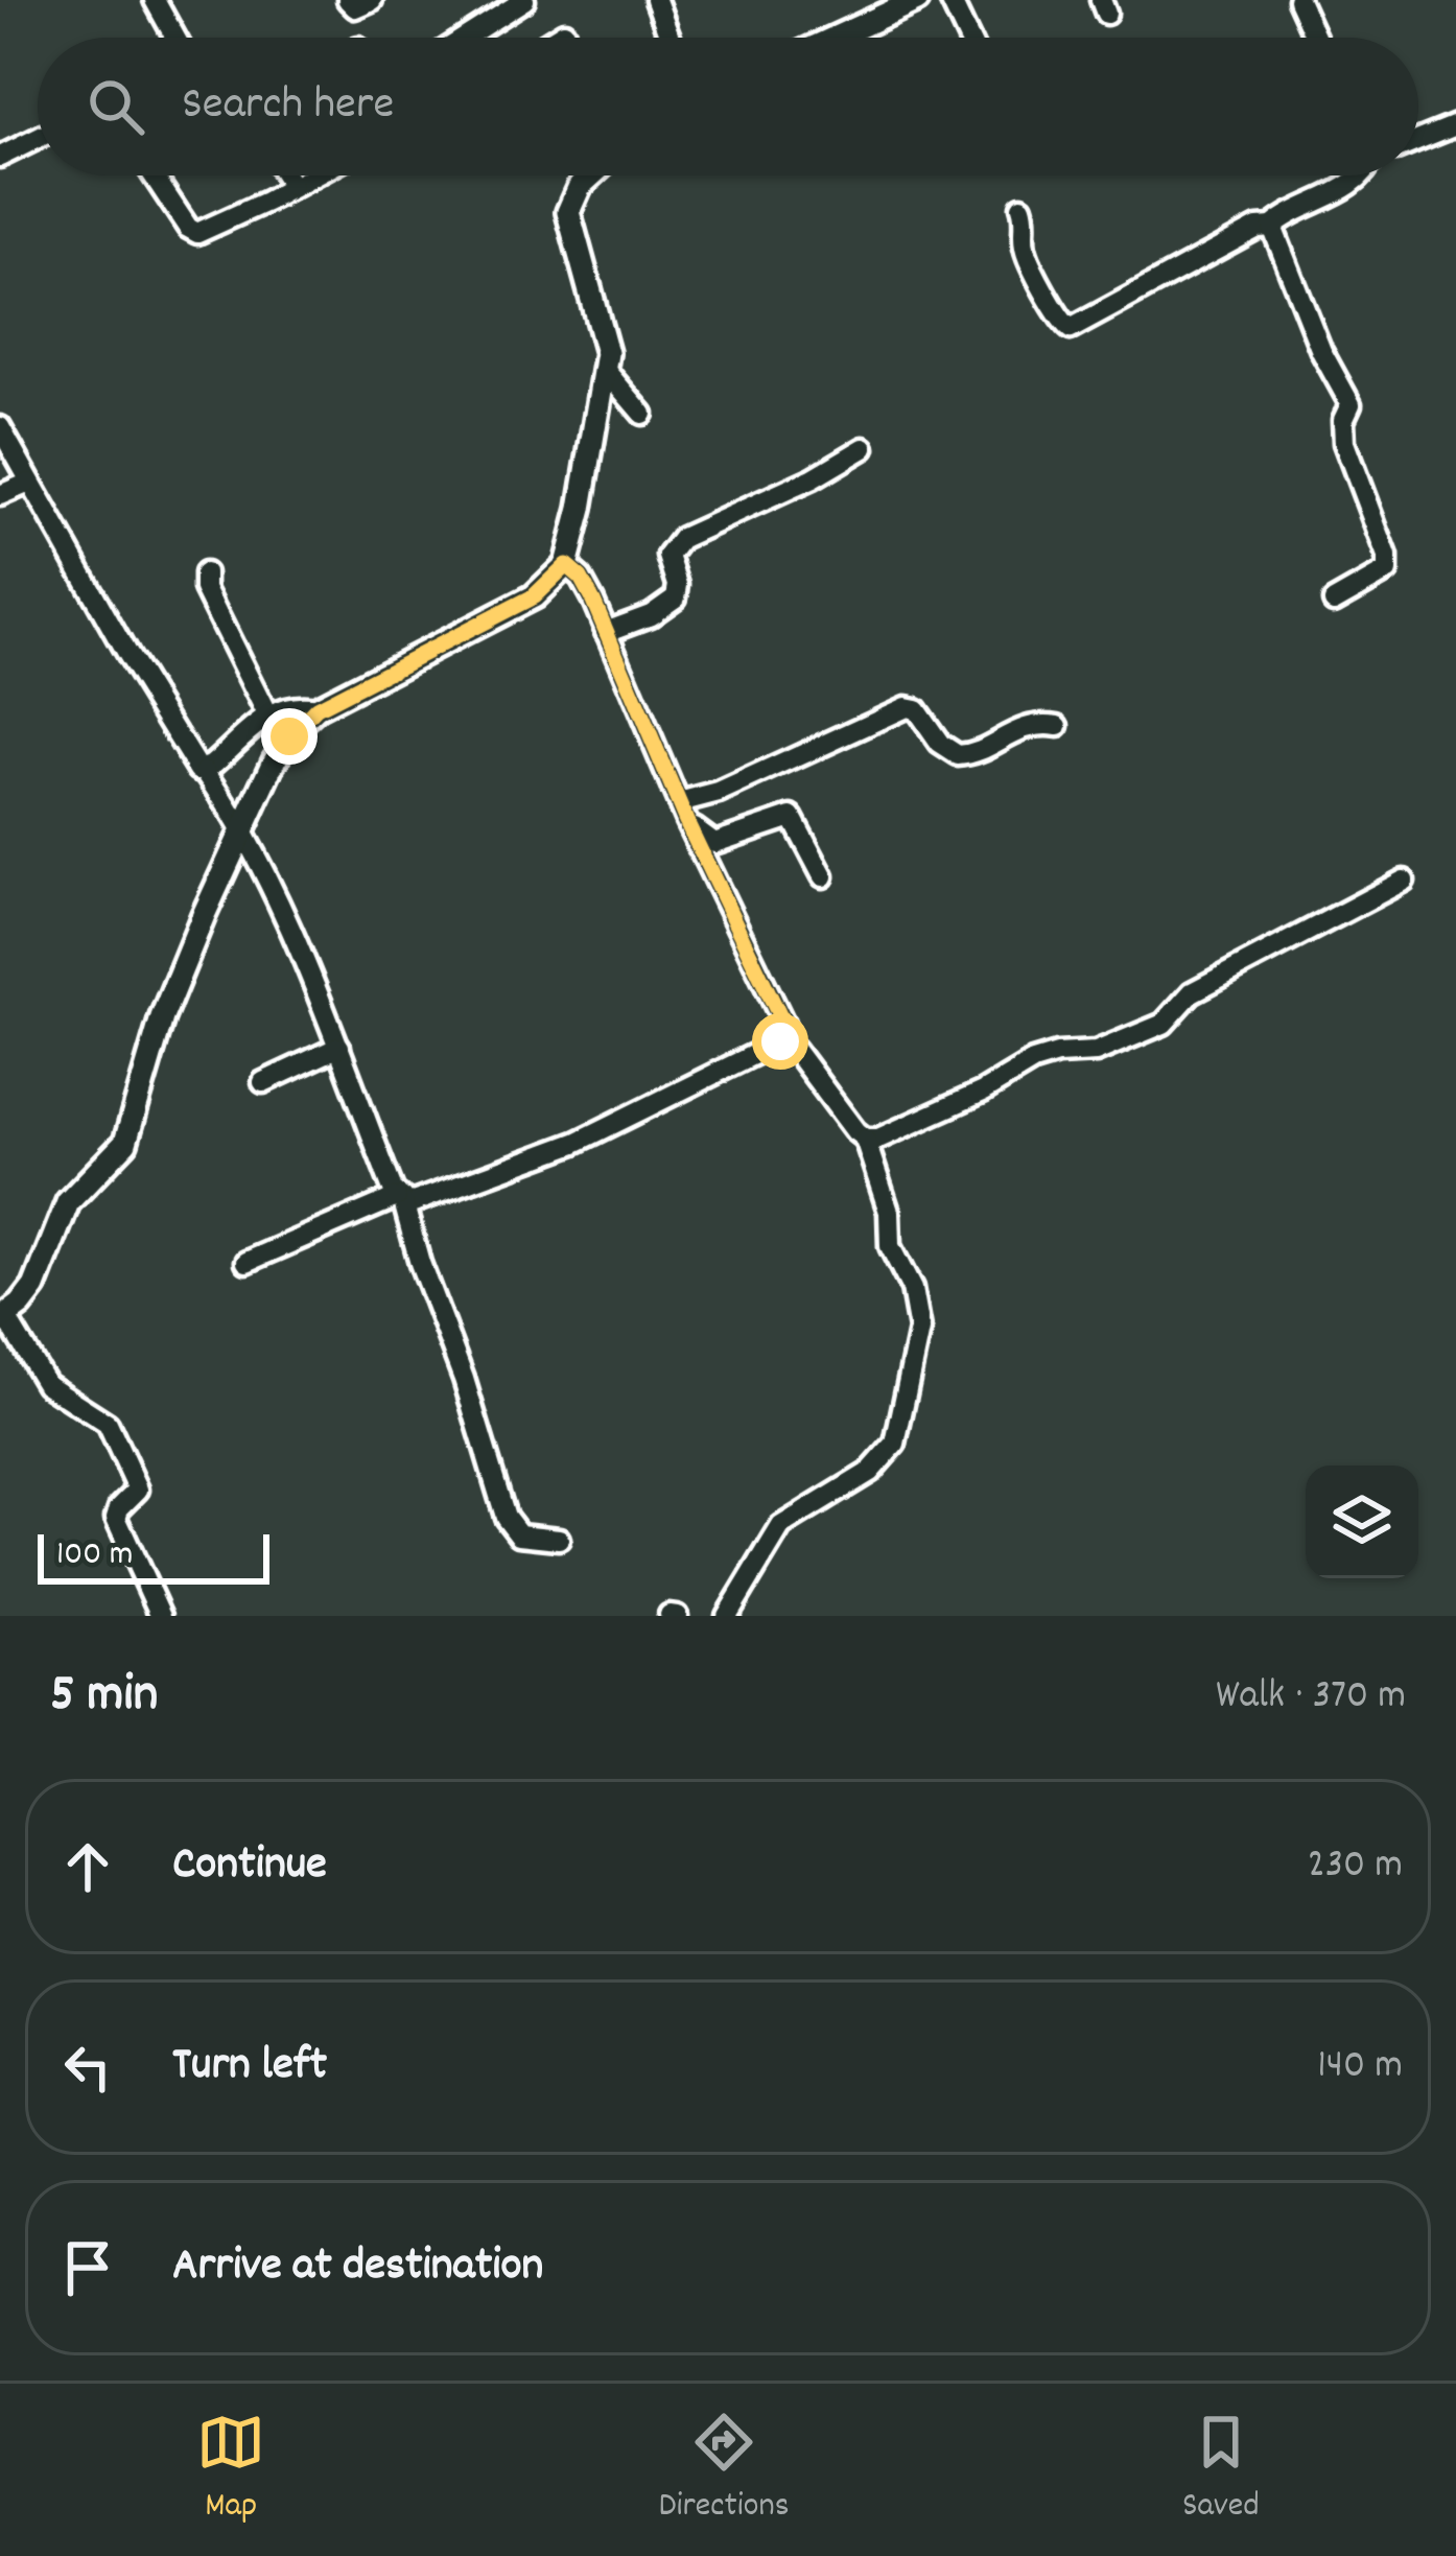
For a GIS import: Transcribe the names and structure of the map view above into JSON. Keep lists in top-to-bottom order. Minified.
{"scale_bar":"100 m","page":{"search":"Search here","scale":"100 m","heading":["5 min","Walk · 370 m"],"list":[["Continue","230 m"],["Turn left","140 m"],"Arrive at destination"],"nav":["Map","Directions","Saved"]}}
